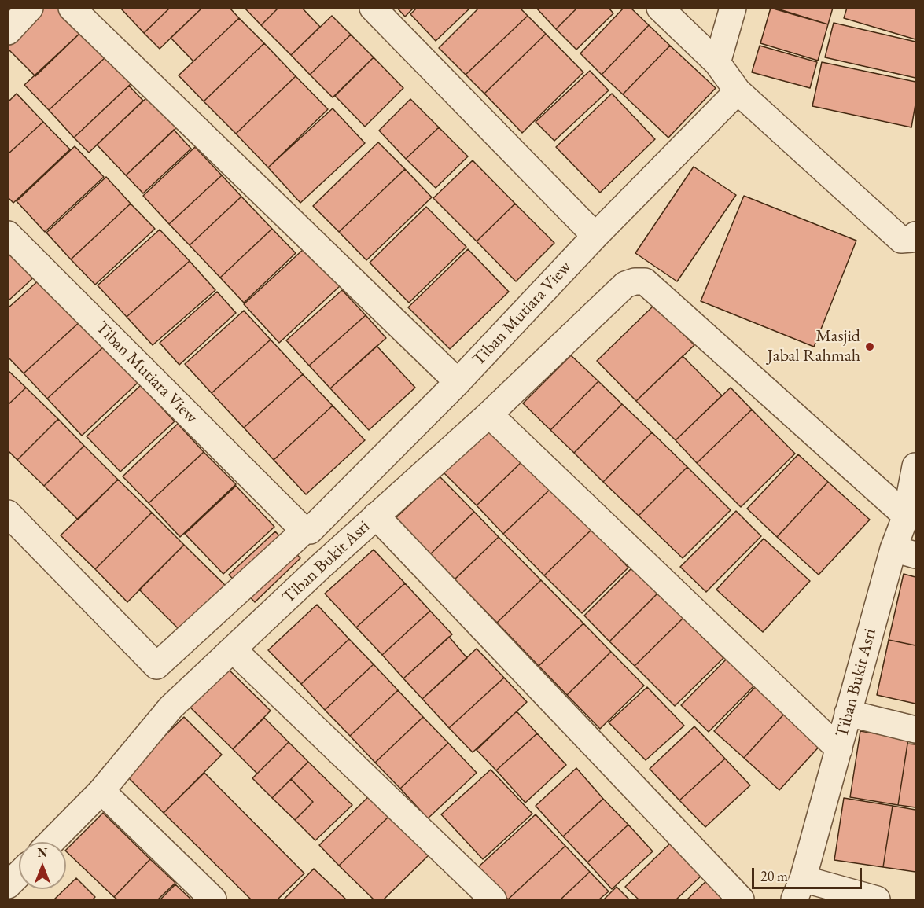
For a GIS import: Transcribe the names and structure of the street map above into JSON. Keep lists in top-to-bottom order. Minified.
{"streets":{"street":["Tiban Mutiara View","Tiban Bukit Asri"]},"places":["Masjid Jabal Rahmah"],"scale_bar":"20 m","north":"top"}
